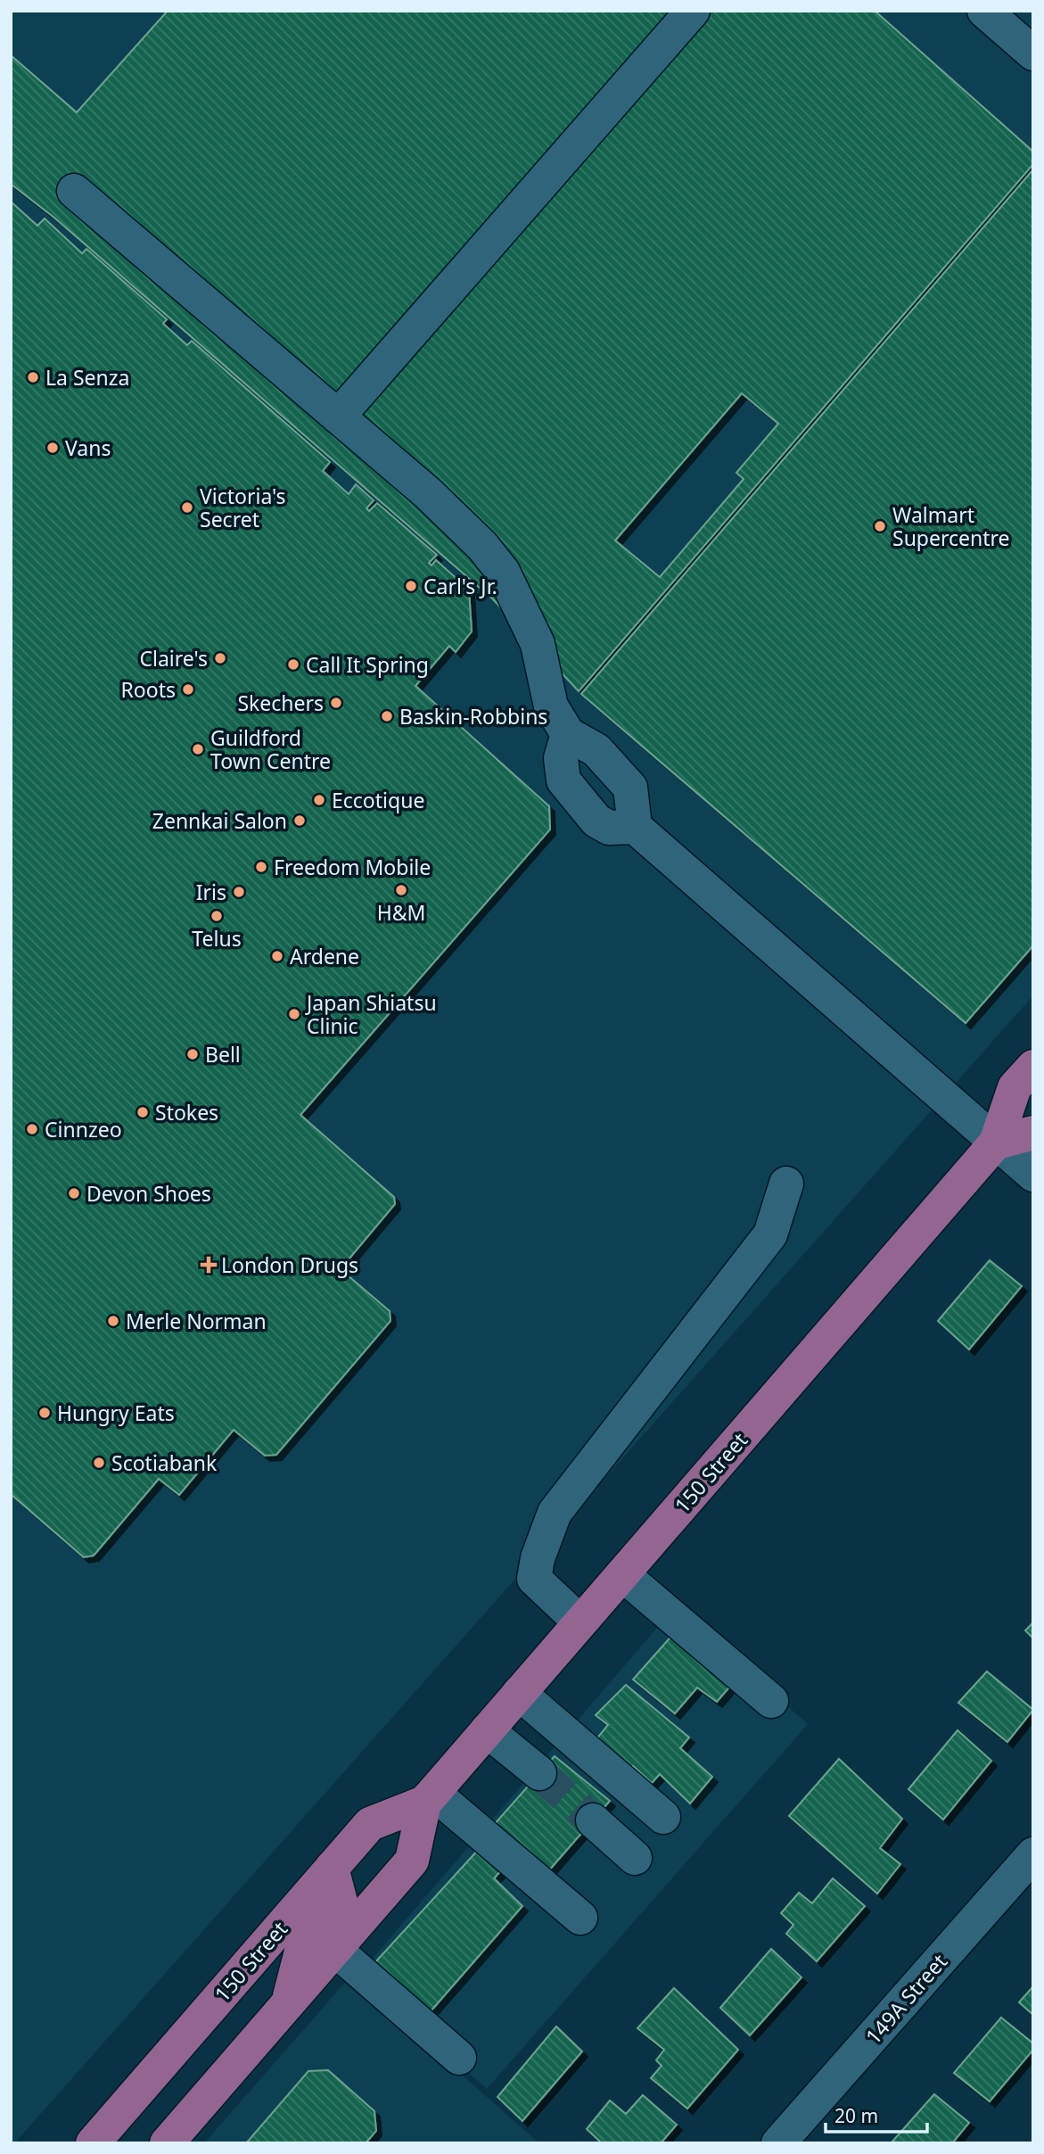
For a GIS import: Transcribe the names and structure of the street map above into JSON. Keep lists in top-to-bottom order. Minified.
{"streets":{"main road":["150 Street"],"street":["149A Street"]},"places":{"other":["La Senza","Vans","Victoria's Secret","Walmart Supercentre","Carl's Jr.","Claire's","Call It Spring","Roots","Skechers","Baskin-Robbins","Guildford Town Centre","Eccotique","Zennkai Salon","Freedom Mobile","H&M","Iris","Telus","Ardene","Japan Shiatsu Clinic","Bell","Stokes","Cinnzeo","Devon Shoes","Merle Norman","Hungry Eats","Scotiabank"],"health":["London Drugs"]},"scale_bar":"20 m"}
